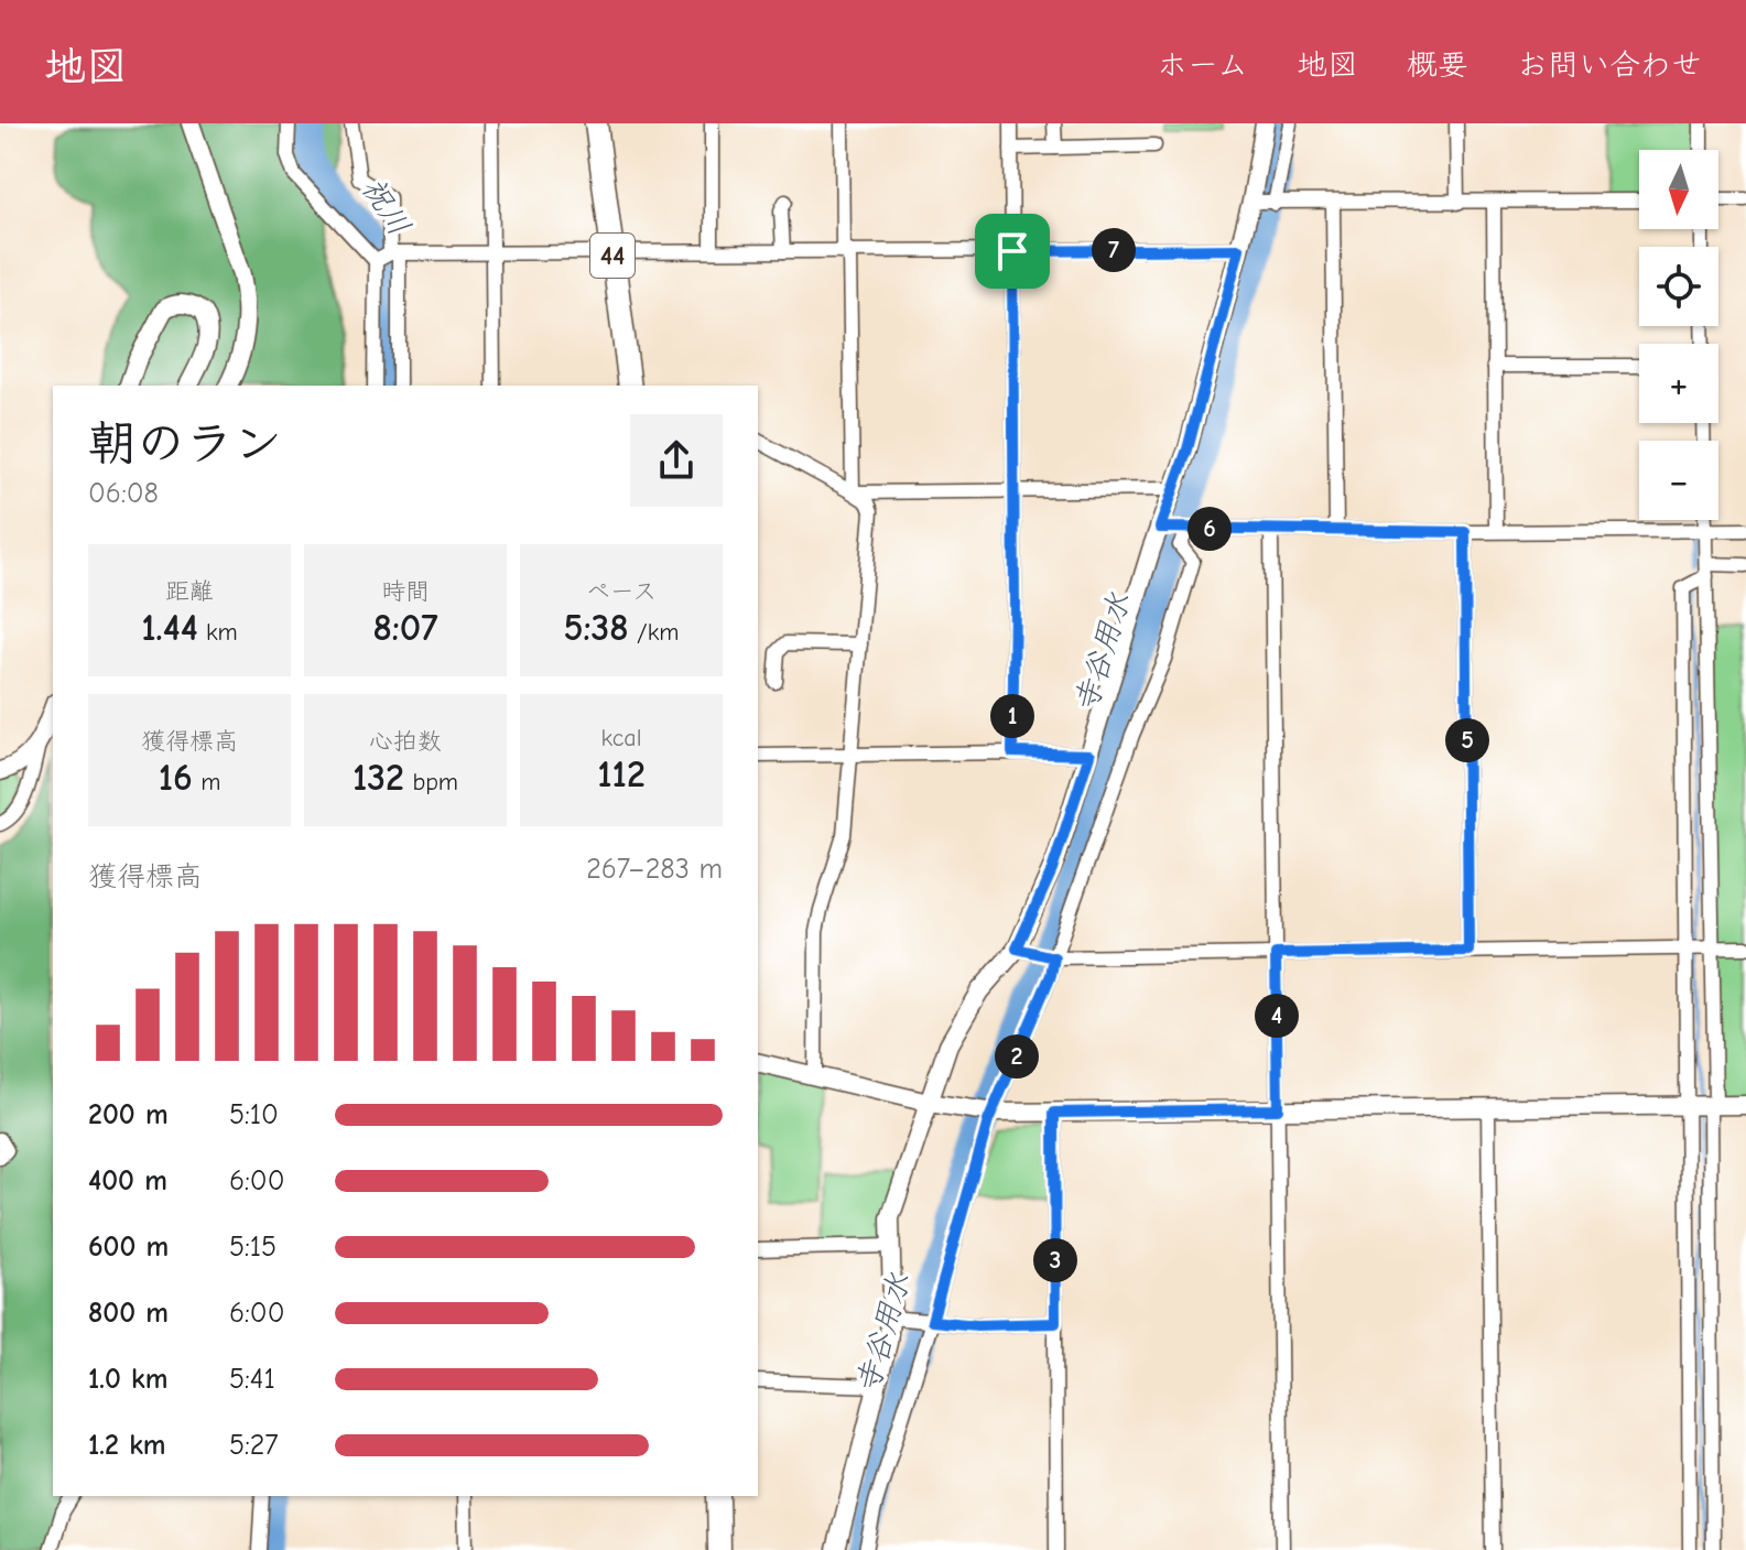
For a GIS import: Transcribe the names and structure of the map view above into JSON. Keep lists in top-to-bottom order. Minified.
{"streets":{"main road":["44"]},"water":["祝川","寺谷用水"],"north":"bottom","page":{"header":"地図","nav":["ホーム","地図","概要","お問い合わせ"],"map_buttons":["+","−"],"pins":["7","6","1","5","4","2","3"],"heading":["朝のラン","06:08"],"stats":[["距離","1.44 km"],["時間","8:07"],["ペース","5:38 /km"],["獲得標高","16 m"],["心拍数","132 bpm"],["kcal","112"]],"chart":["獲得標高","267–283 m"],"list":[{"name":"200 m","note":"5:10"},{"name":"400 m","note":"6:00"},{"name":"600 m","note":"5:15"},{"name":"800 m","note":"6:00"},{"name":"1.0 km","note":"5:41"},{"name":"1.2 km","note":"5:27"}]}}
